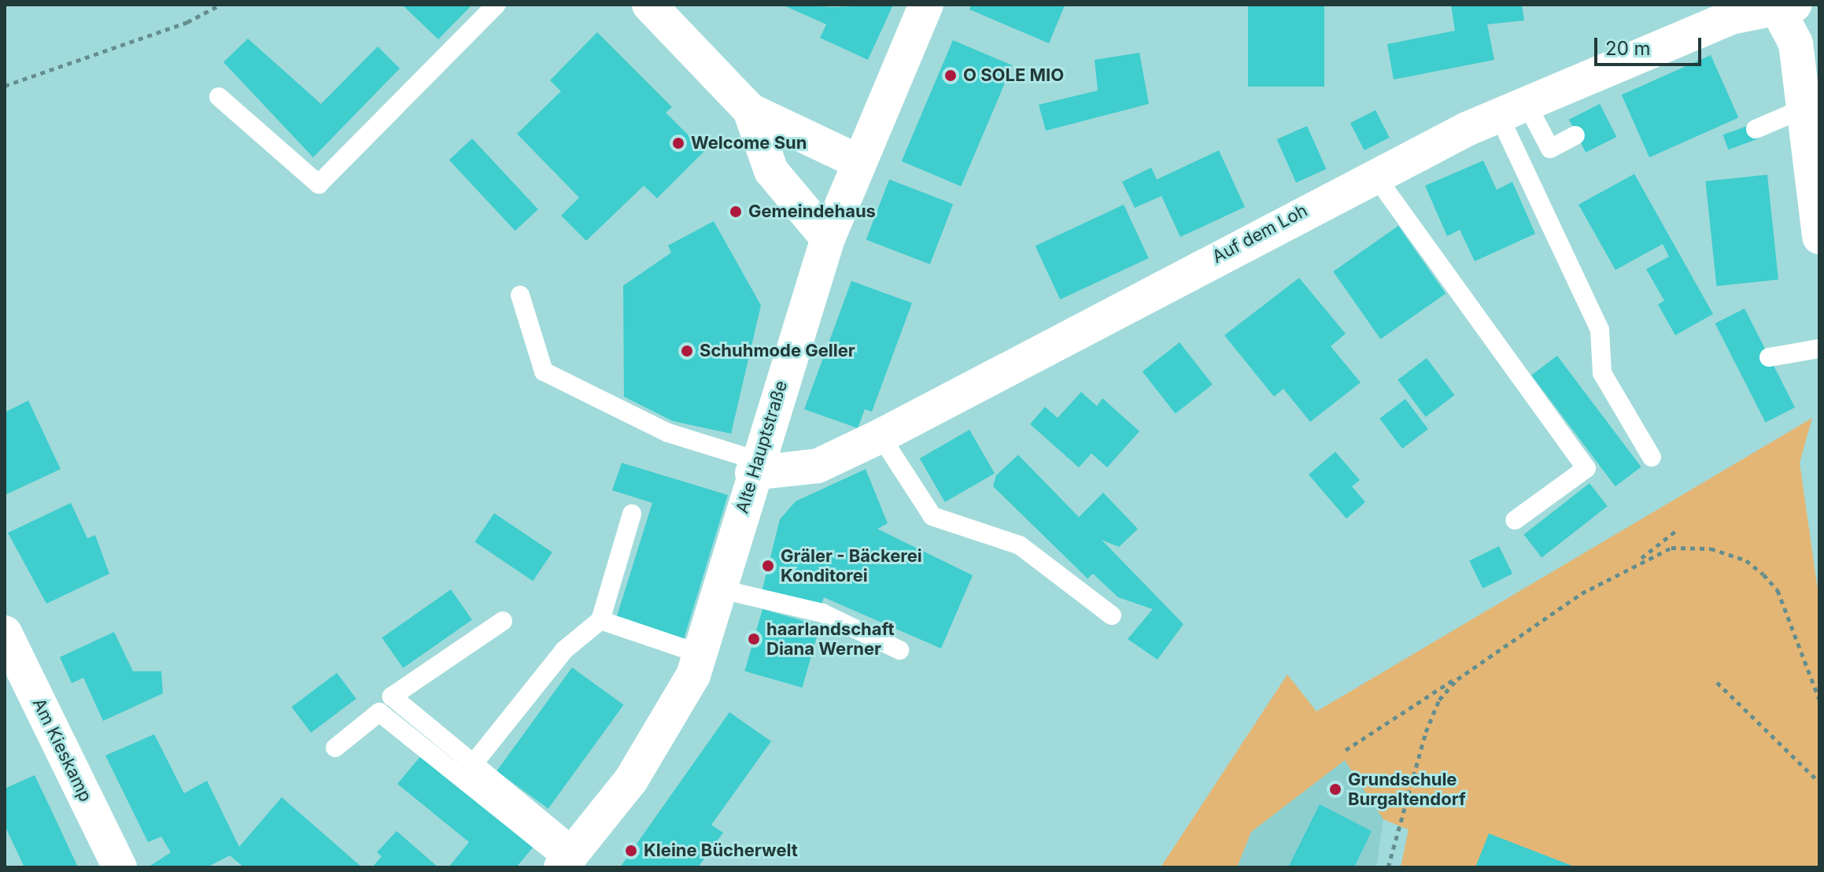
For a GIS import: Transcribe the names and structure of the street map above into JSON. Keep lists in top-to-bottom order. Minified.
{"streets":{"street":["Auf dem Loh","Alte Hauptstraße","Am Kieskamp"]},"crossings":[["Auf dem Loh","Alte Hauptstraße"]],"places":["O SOLE MIO","Welcome Sun","Gemeindehaus","Schuhmode Geller","Gräler - Bäckerei Konditorei","haarlandschaft Diana Werner","Grundschule Burgaltendorf","Kleine Bücherwelt"],"scale_bar":"20 m"}
